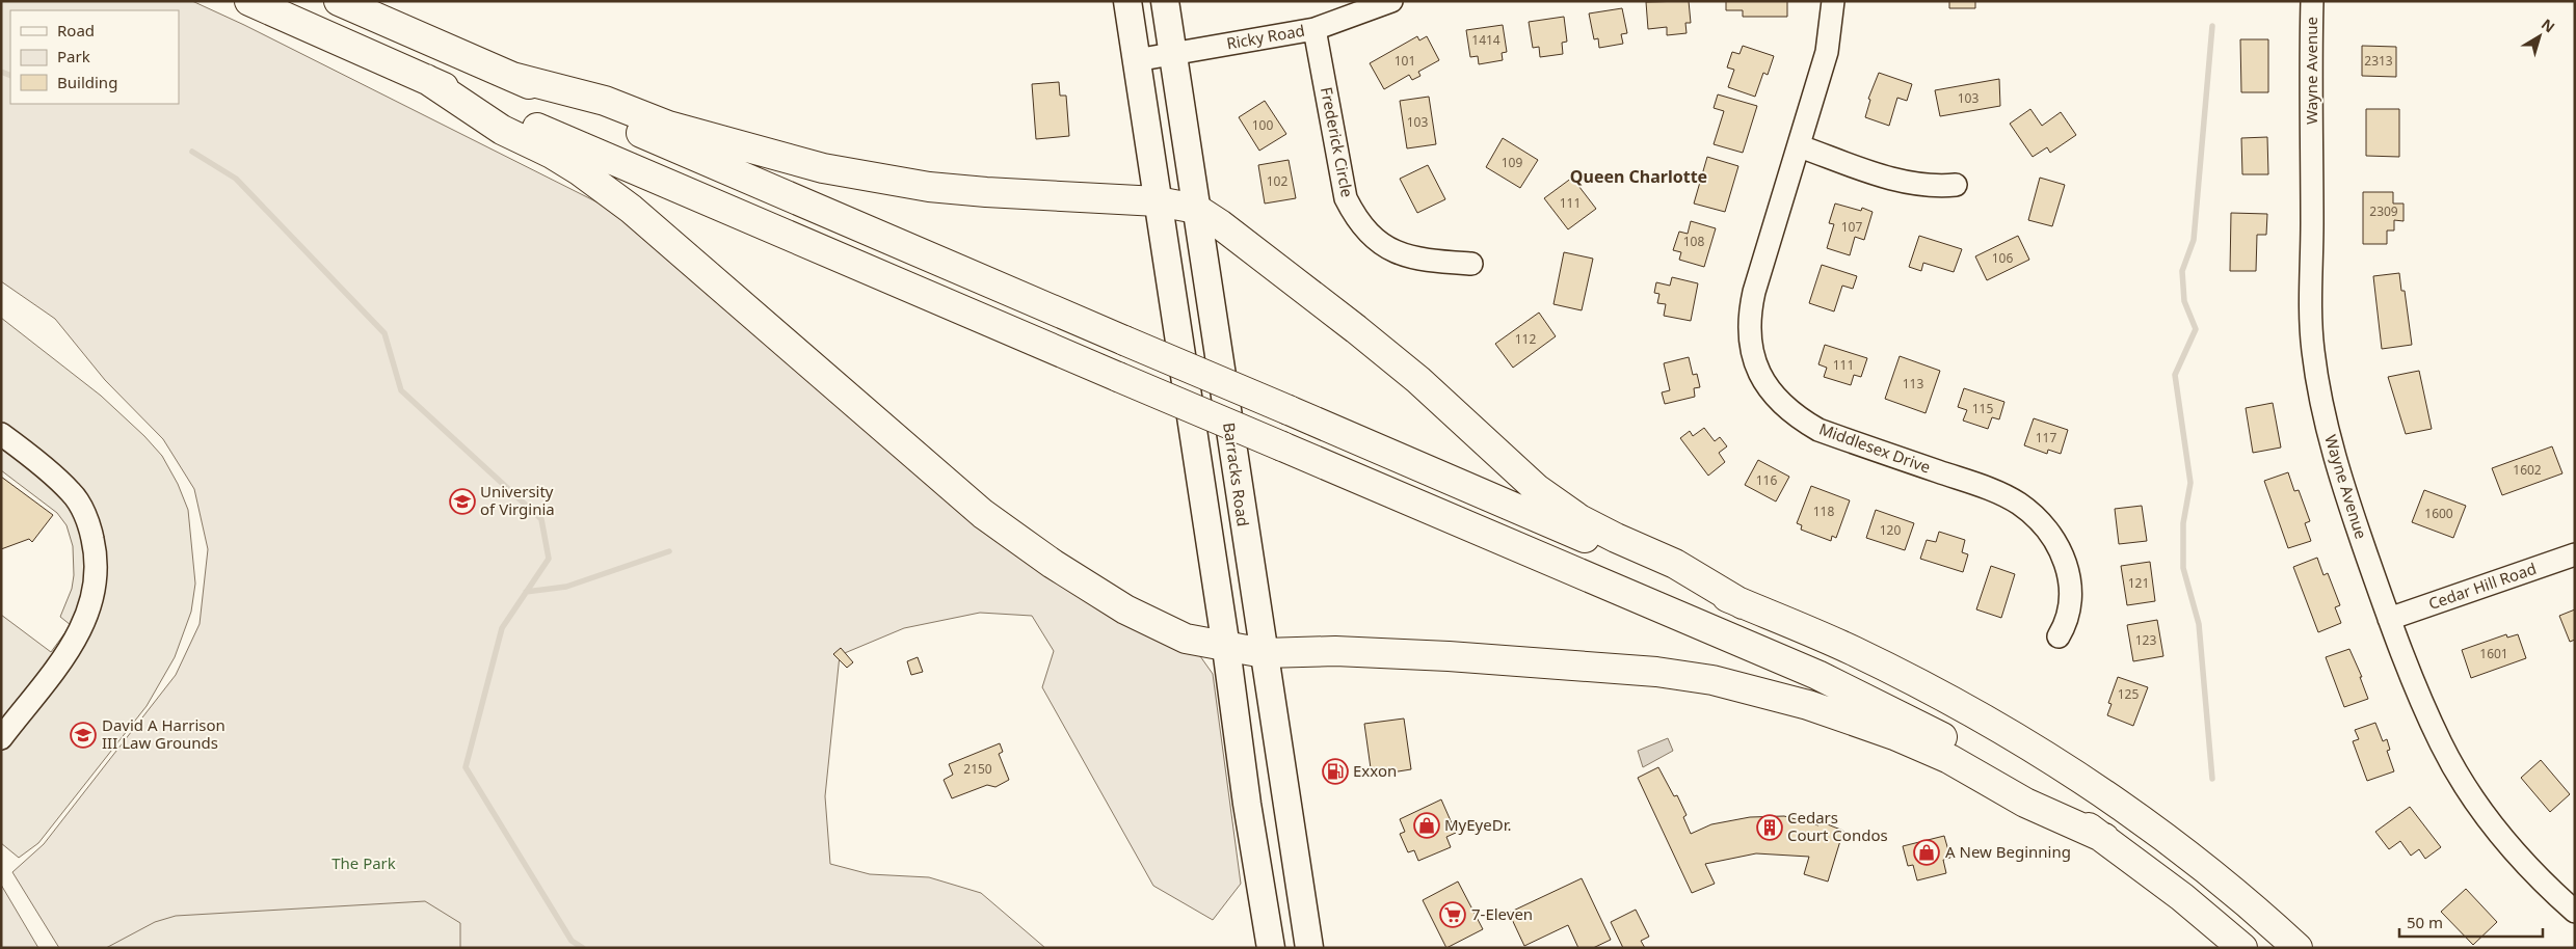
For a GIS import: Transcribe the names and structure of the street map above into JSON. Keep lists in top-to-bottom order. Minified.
{"streets":{"main road":["Barracks Road"],"street":["Ricky Road","Wayne Avenue","Frederick Circle","Middlesex Drive","Cedar Hill Road"]},"crossings":[["Ricky Road","Frederick Circle"],["Ricky Road","Barracks Road"],["Wayne Avenue","Cedar Hill Road"]],"districts":["Queen Charlotte"],"parks":["The Park"],"places":{"school or university":["University of Virginia","David A Harrison III Law Grounds"],"fuel station":["Exxon"],"shop":["MyEyeDr.","A New Beginning"],"building":["Cedars Court Condos"],"supermarket":["7-Eleven"]},"house_numbers":["1414","101","2313","103","103","100","109","102","111","2309","107","108","106","112","111","113","115","117","1602","116","118","1600","120","121","123","1601","125","2150"],"legend":["Road","Park","Building"],"scale_bar":"50 m","north":"top right"}
